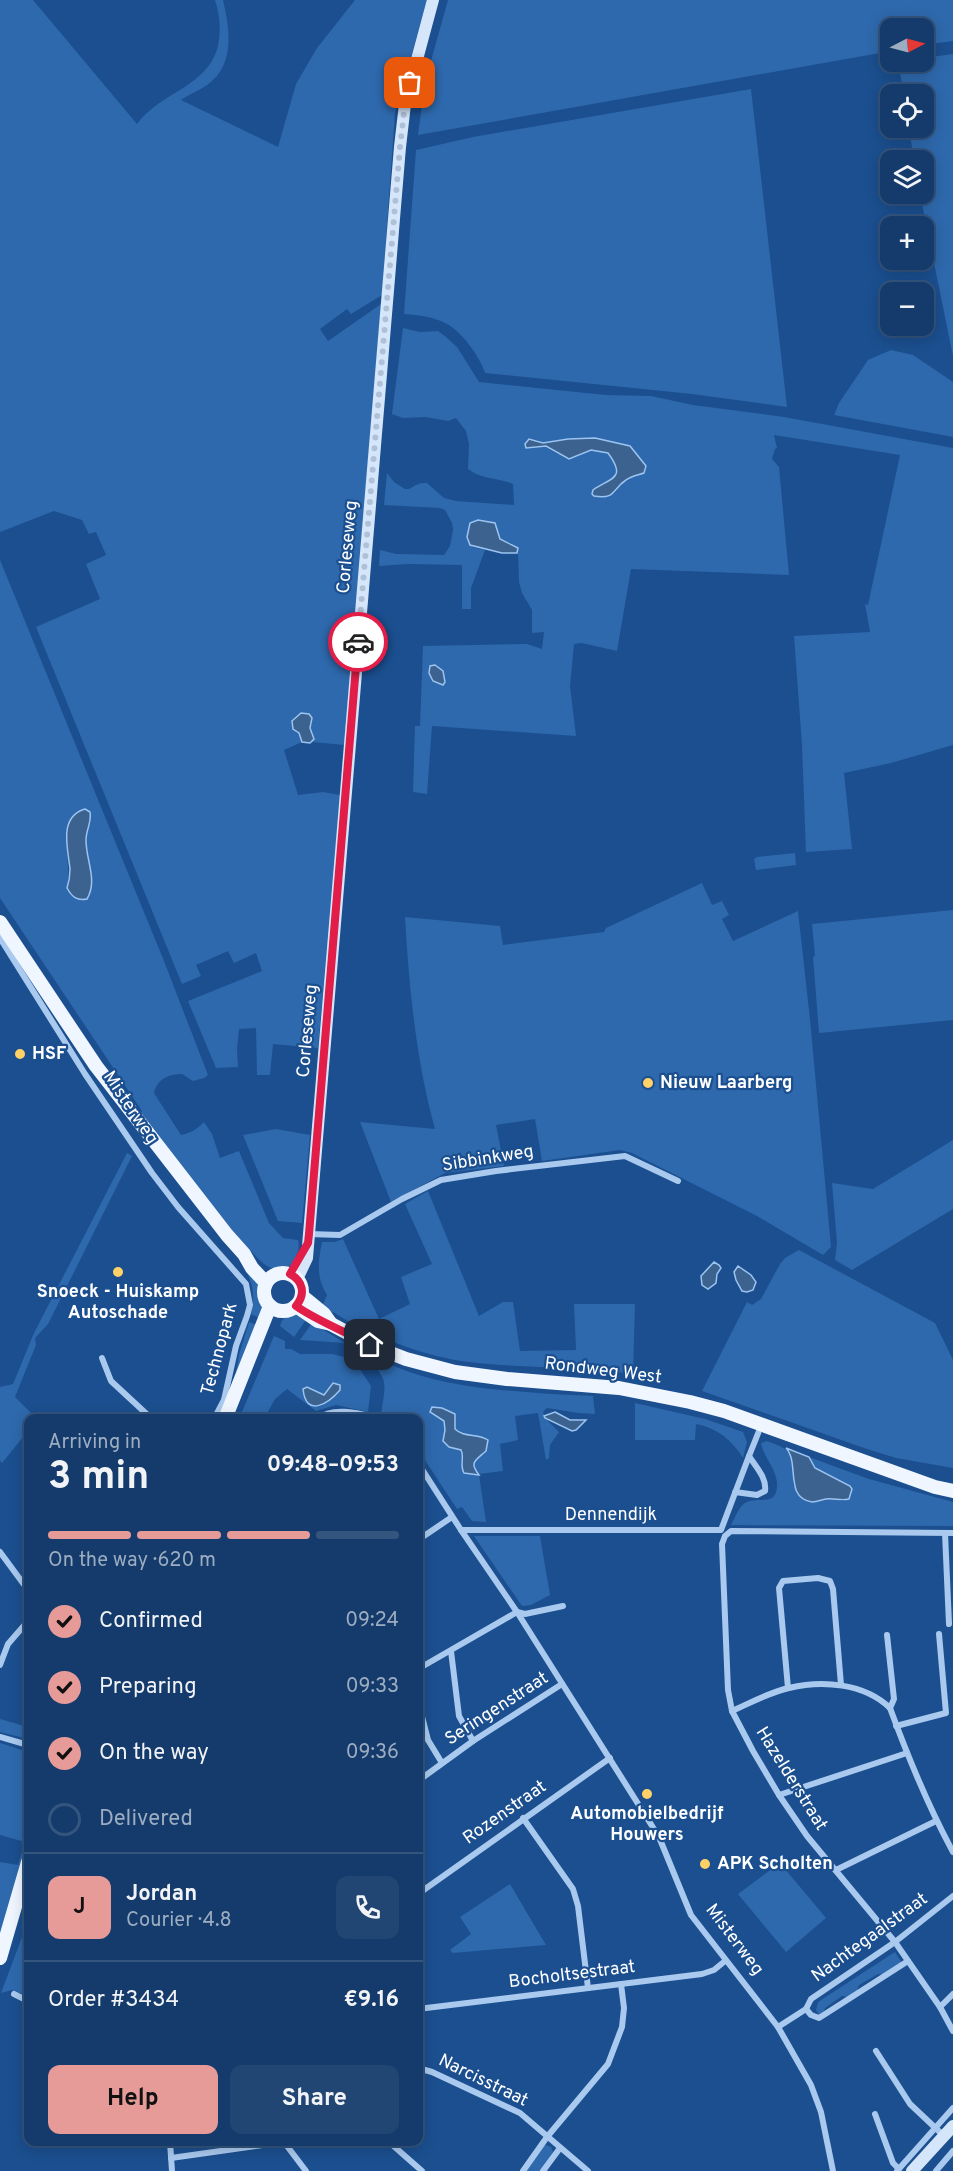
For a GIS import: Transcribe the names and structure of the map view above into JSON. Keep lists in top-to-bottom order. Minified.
{"streets":{"main road":["Corleseweg","Misterweg","Rondweg West"],"street":["Sibbinkweg","Technopark","Dennendijk","Seringenstraat","Hazelderstraat","Rozenstraat","Nachtegaalstraat","Bocholtsestraat","Narcisstraat"]},"crossings":[["Corleseweg","Misterweg"],["Corleseweg","Sibbinkweg"],["Corleseweg","Rondweg West"],["Misterweg","Technopark"],["Misterweg","Rondweg West"],["Misterweg","Dennendijk"],["Misterweg","Seringenstraat"],["Misterweg","Rozenstraat"],["Misterweg","Nachtegaalstraat"],["Misterweg","Bocholtsestraat"],["Rondweg West","Dennendijk"],["Hazelderstraat","Nachtegaalstraat"]],"places":["HSF","Nieuw Laarberg","Snoeck - Huiskamp Autoschade","Automobielbedrijf Houwers","APK Scholten"],"north":"right","page":{"map_buttons":["+","−"],"heading":["3 min","Arriving in","09:48–09:53"],"panel":["Jordan","Courier · 4.8","Order #3434","€9.16"],"bar":"On the way · 620 m","list":[["Confirmed","09:24"],["Preparing","09:33"],["On the way","09:36"],"Delivered"],"round":"J","buttons":["Help","Share"]}}
